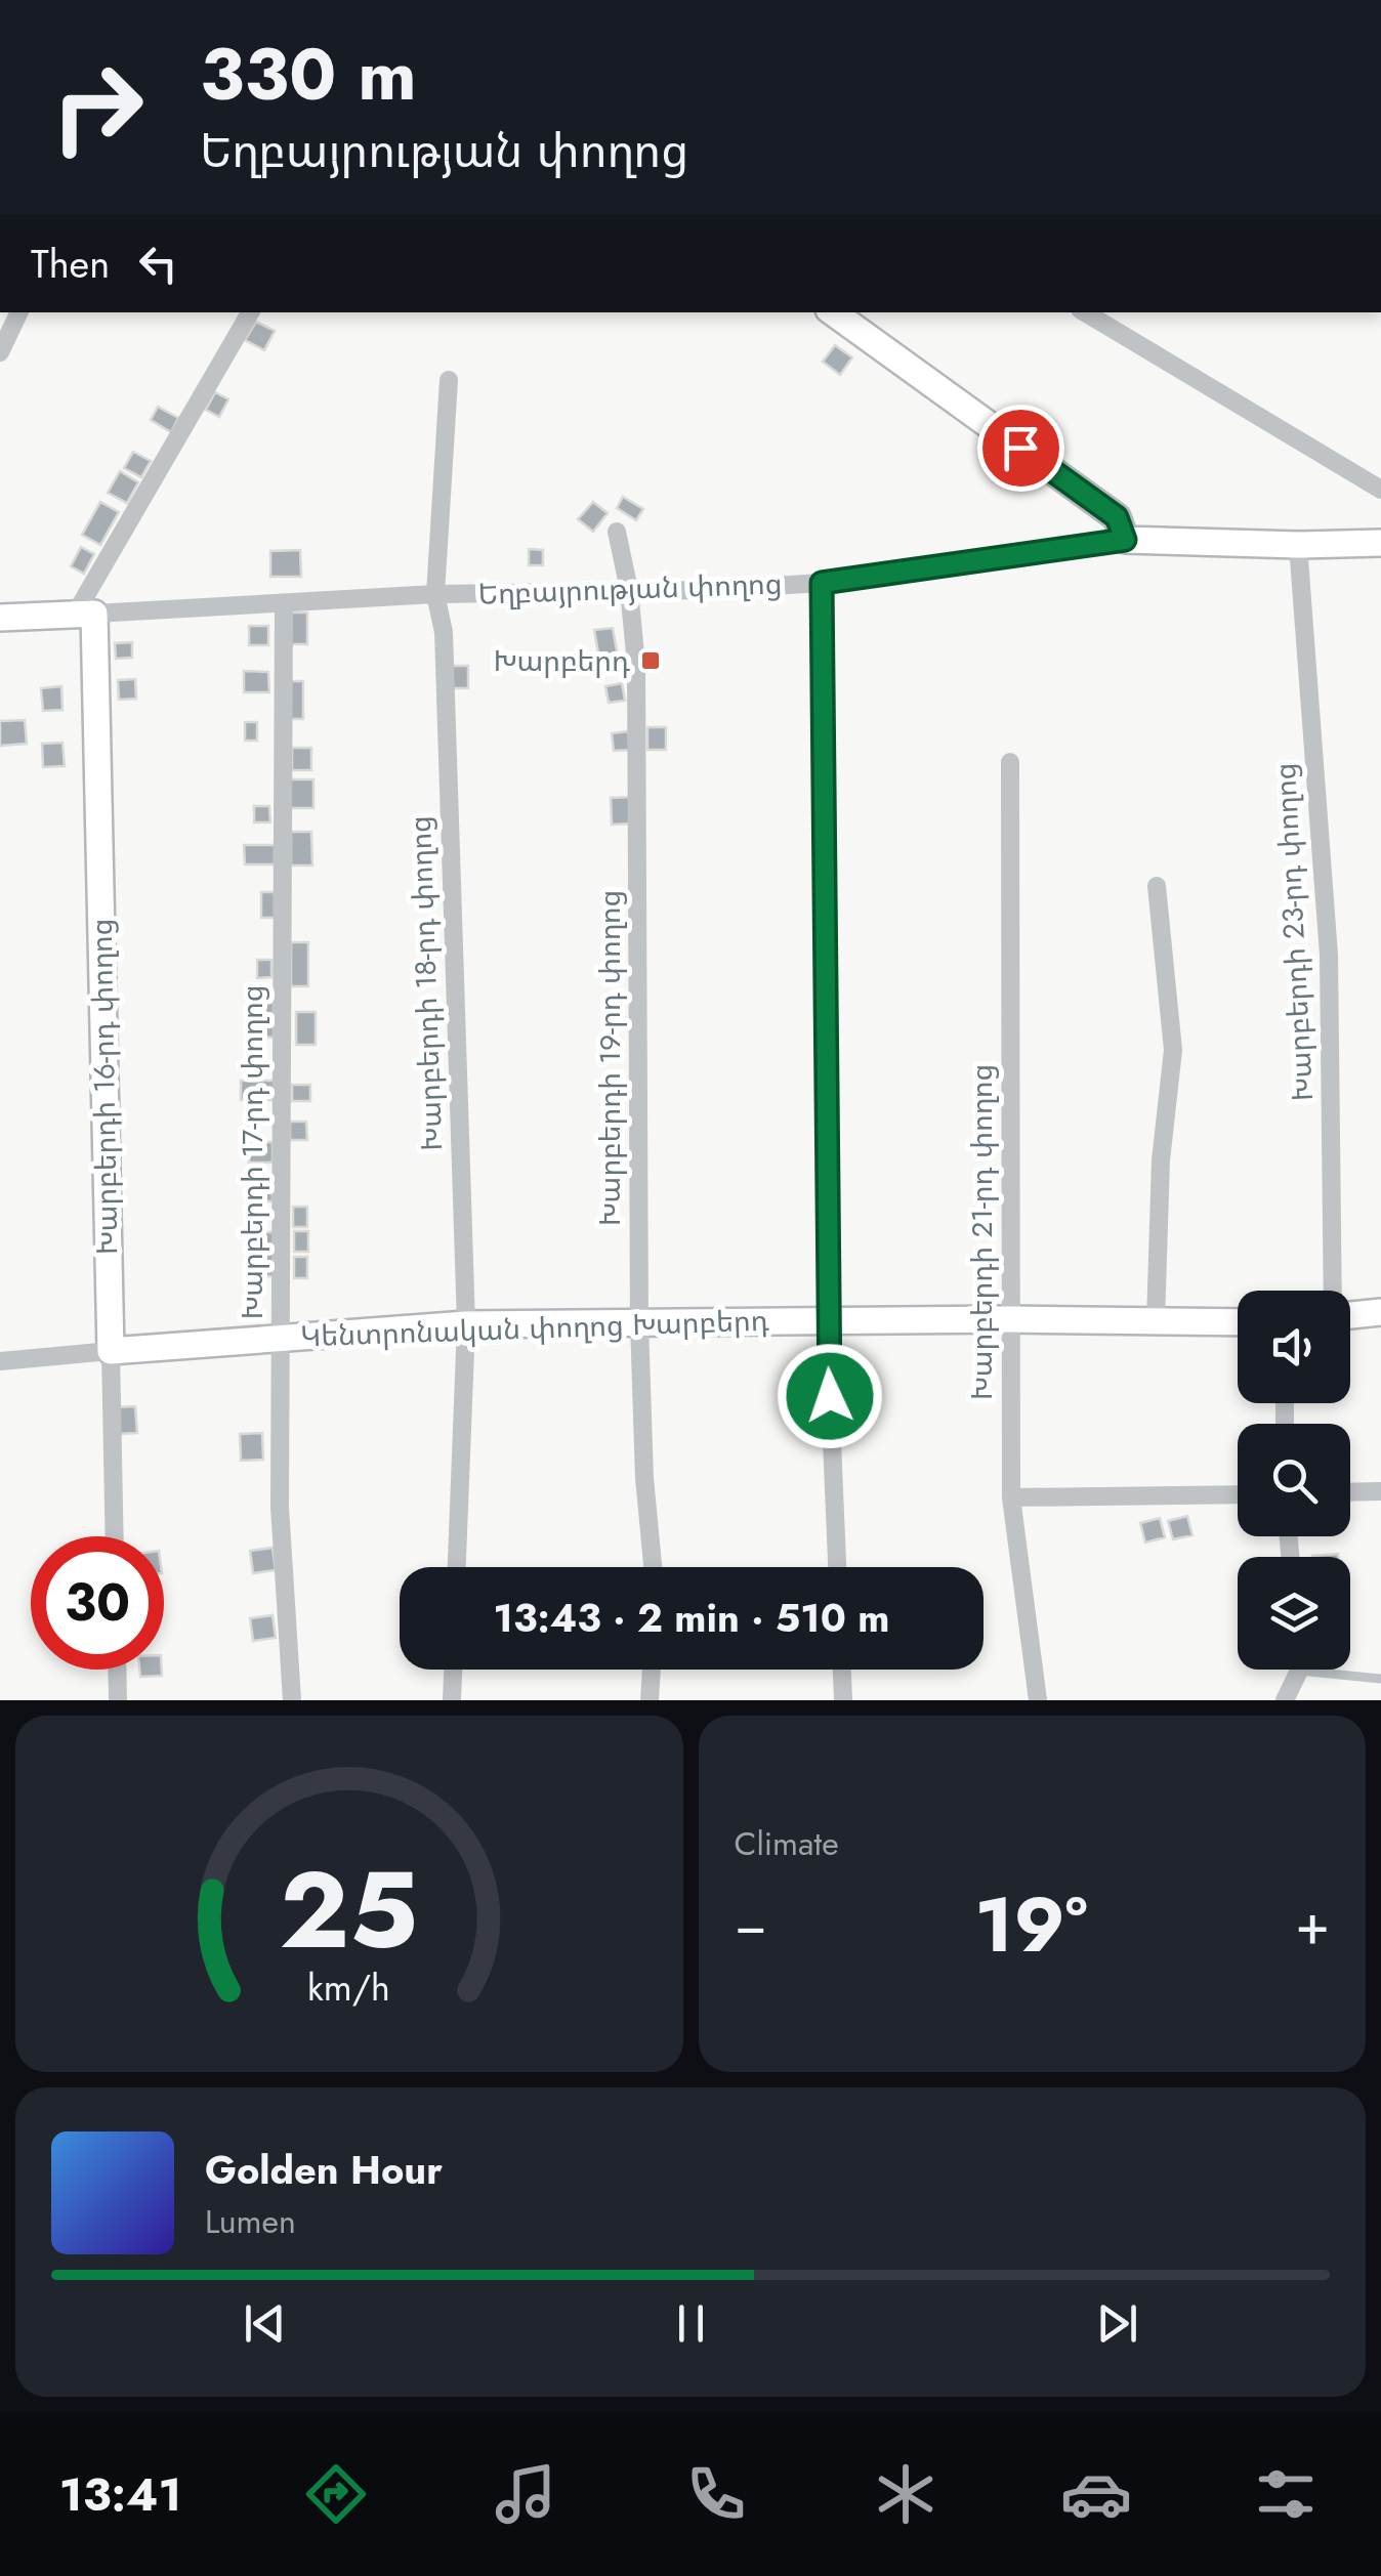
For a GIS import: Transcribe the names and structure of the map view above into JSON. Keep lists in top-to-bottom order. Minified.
{"streets":{"street":["Եղբայրության փողոց","Խարբերդի 23-րդ փողոց","Խարբերդի 18-րդ փողոց","Խարբերդի 19-րդ փողոց","Խարբերդի 16-րդ փողոց","Խարբերդի 17-րդ փողոց","Խարբերդի 21-րդ փողոց","Կենտրոնական փողոց Խարբերդ"]},"crossings":[["Եղբայրության փողոց","Խարբերդի 23-րդ փողոց"],["Եղբայրության փողոց","Խարբերդի 18-րդ փողոց"],["Եղբայրության փողոց","Խարբերդի 19-րդ փողոց"],["Եղբայրության փողոց","Խարբերդի 16-րդ փողոց"],["Եղբայրության փողոց","Խարբերդի 17-րդ փողոց"],["Խարբերդի 18-րդ փողոց","Կենտրոնական փողոց Խարբերդ"],["Խարբերդի 19-րդ փողոց","Կենտրոնական փողոց Խարբերդ"],["Խարբերդի 16-րդ փողոց","Կենտրոնական փողոց Խարբերդ"],["Խարբերդի 17-րդ փողոց","Կենտրոնական փողոց Խարբերդ"],["Խարբերդի 21-րդ փողոց","Կենտրոնական փողոց Խարբերդ"]],"places":{"transit":["Խարբերդ"]},"page":{"turn":["330 m","Եղբայրության փողոց"],"then":"Then","limit":"30","trip":"13:43 · 2 min · 510 m","tile":"Climate","heat":["−","19°","+"],"song":["Golden Hour","Lumen"],"tabs":"13:41","gauge":["25","km/h"]}}
